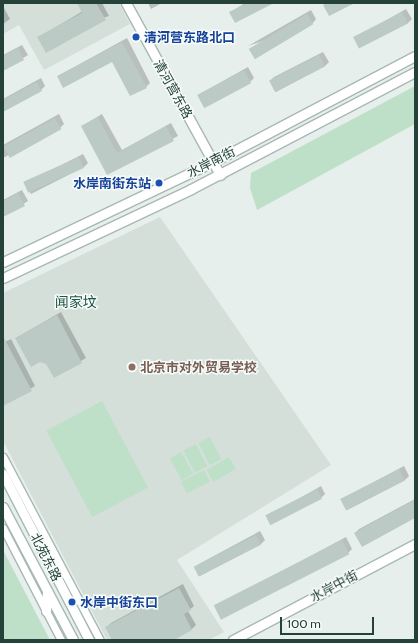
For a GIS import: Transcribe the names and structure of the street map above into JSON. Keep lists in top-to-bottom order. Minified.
{"streets":{"street":["清河营东路","水岸南街","北苑东路","水岸中街"]},"crossings":[["清河营东路","水岸南街"]],"districts":["闻家坟"],"places":["清河营东路北口","水岸南街东站","北京市对外贸易学校","水岸中街东口"],"scale_bar":"100 m"}
